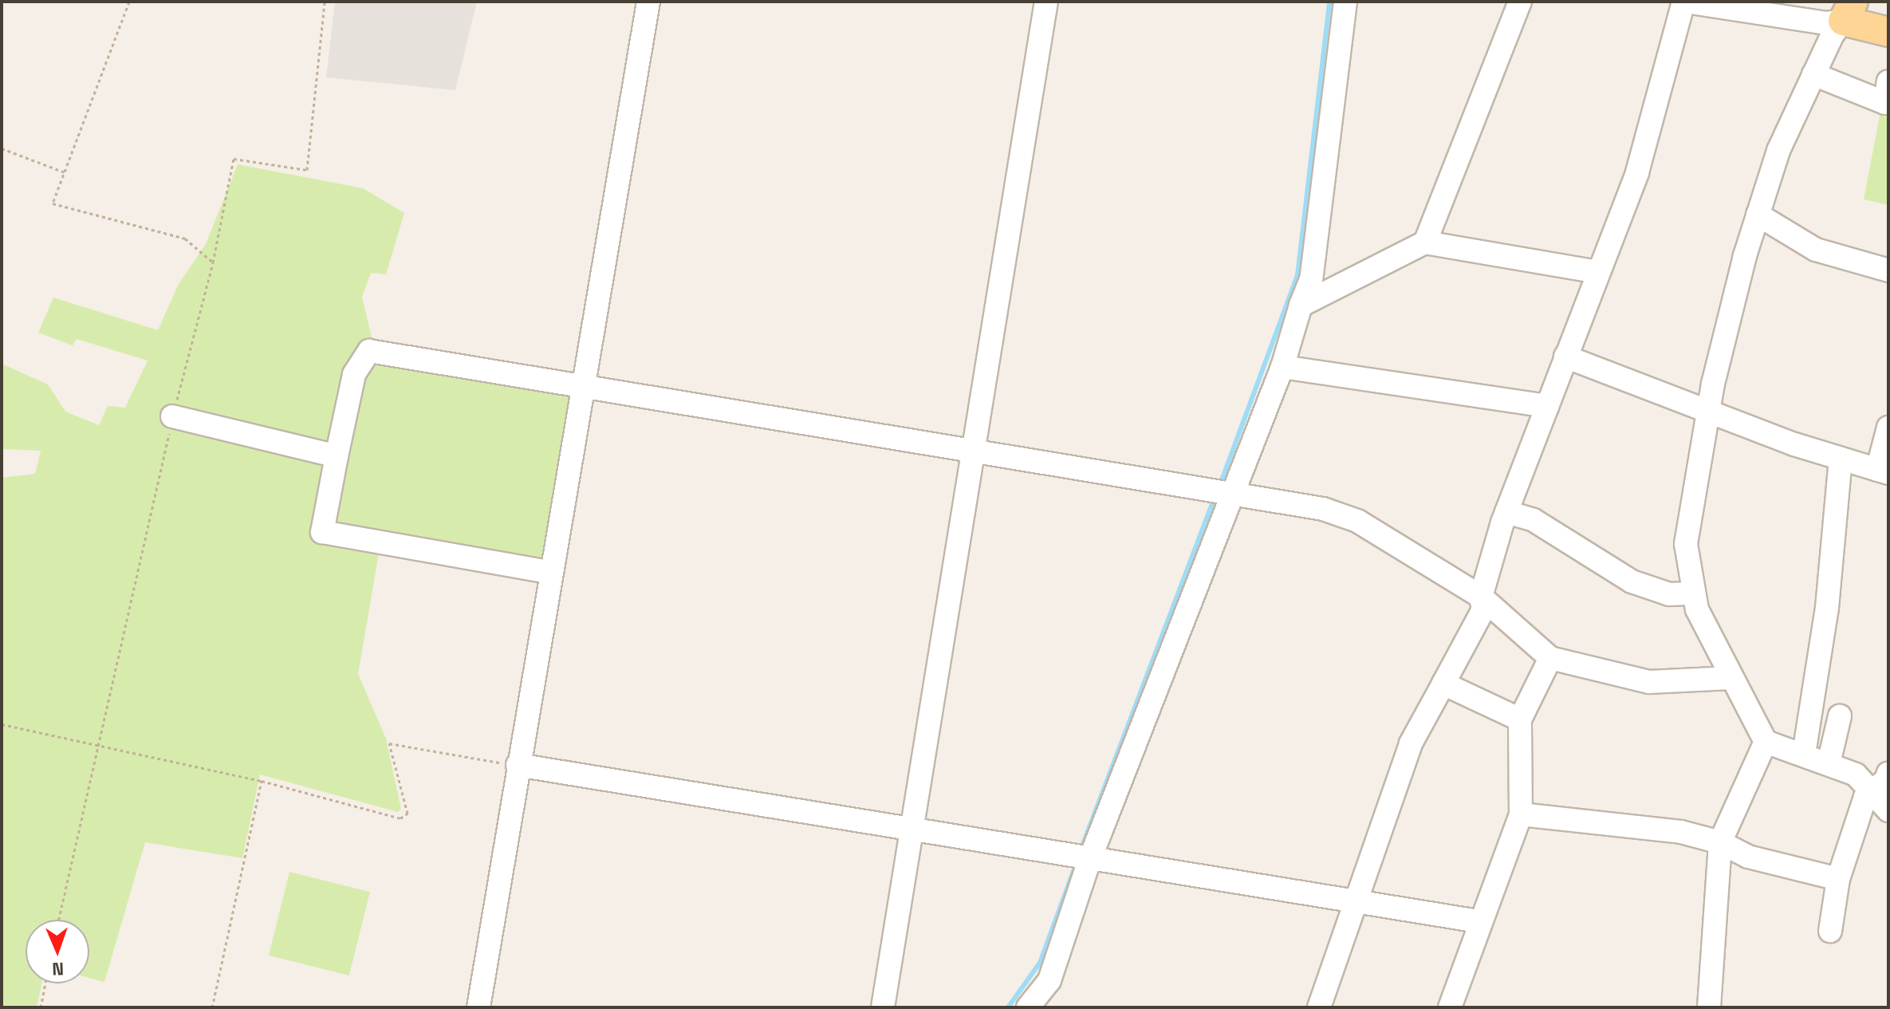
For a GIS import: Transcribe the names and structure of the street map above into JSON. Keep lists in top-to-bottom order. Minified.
{"north":"bottom"}
